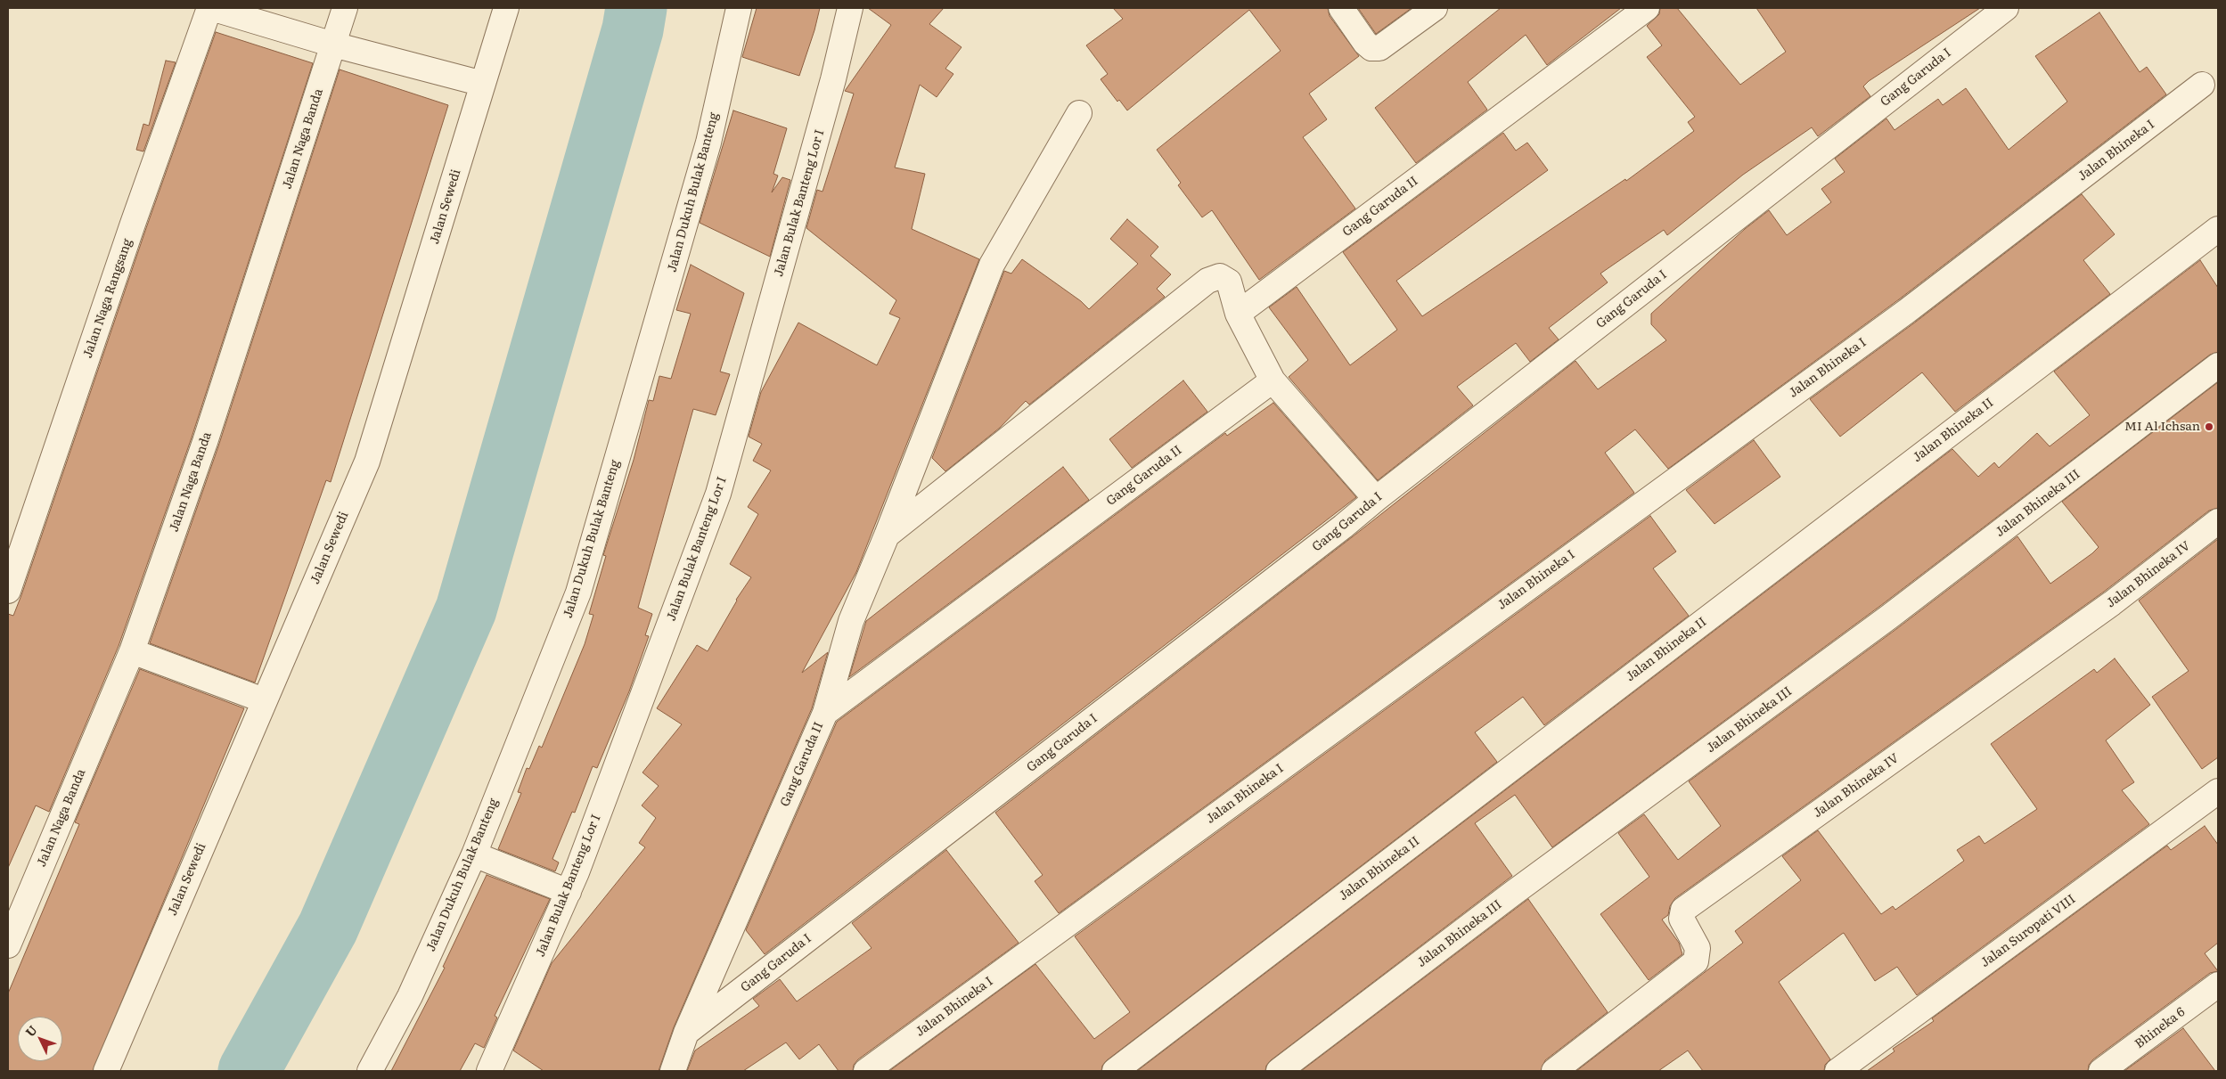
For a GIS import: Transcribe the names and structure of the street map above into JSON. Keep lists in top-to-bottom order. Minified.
{"streets":{"street":["Gang Garuda I","Jalan Naga Banda","Jalan Bhineka I","Jalan Dukuh Bulak Banteng","Jalan Bulak Banteng Lor I","Jalan Sewedi","Gang Garuda II","Jalan Naga Rangsang","Jalan Bhineka II","Jalan Bhineka III","Jalan Bhineka IV","Jalan Suropati VIII","Bhineka 6"]},"crossings":[["Gang Garuda I","Gang Garuda II"]],"places":["MI Al Ichsan"],"north":"top left"}
